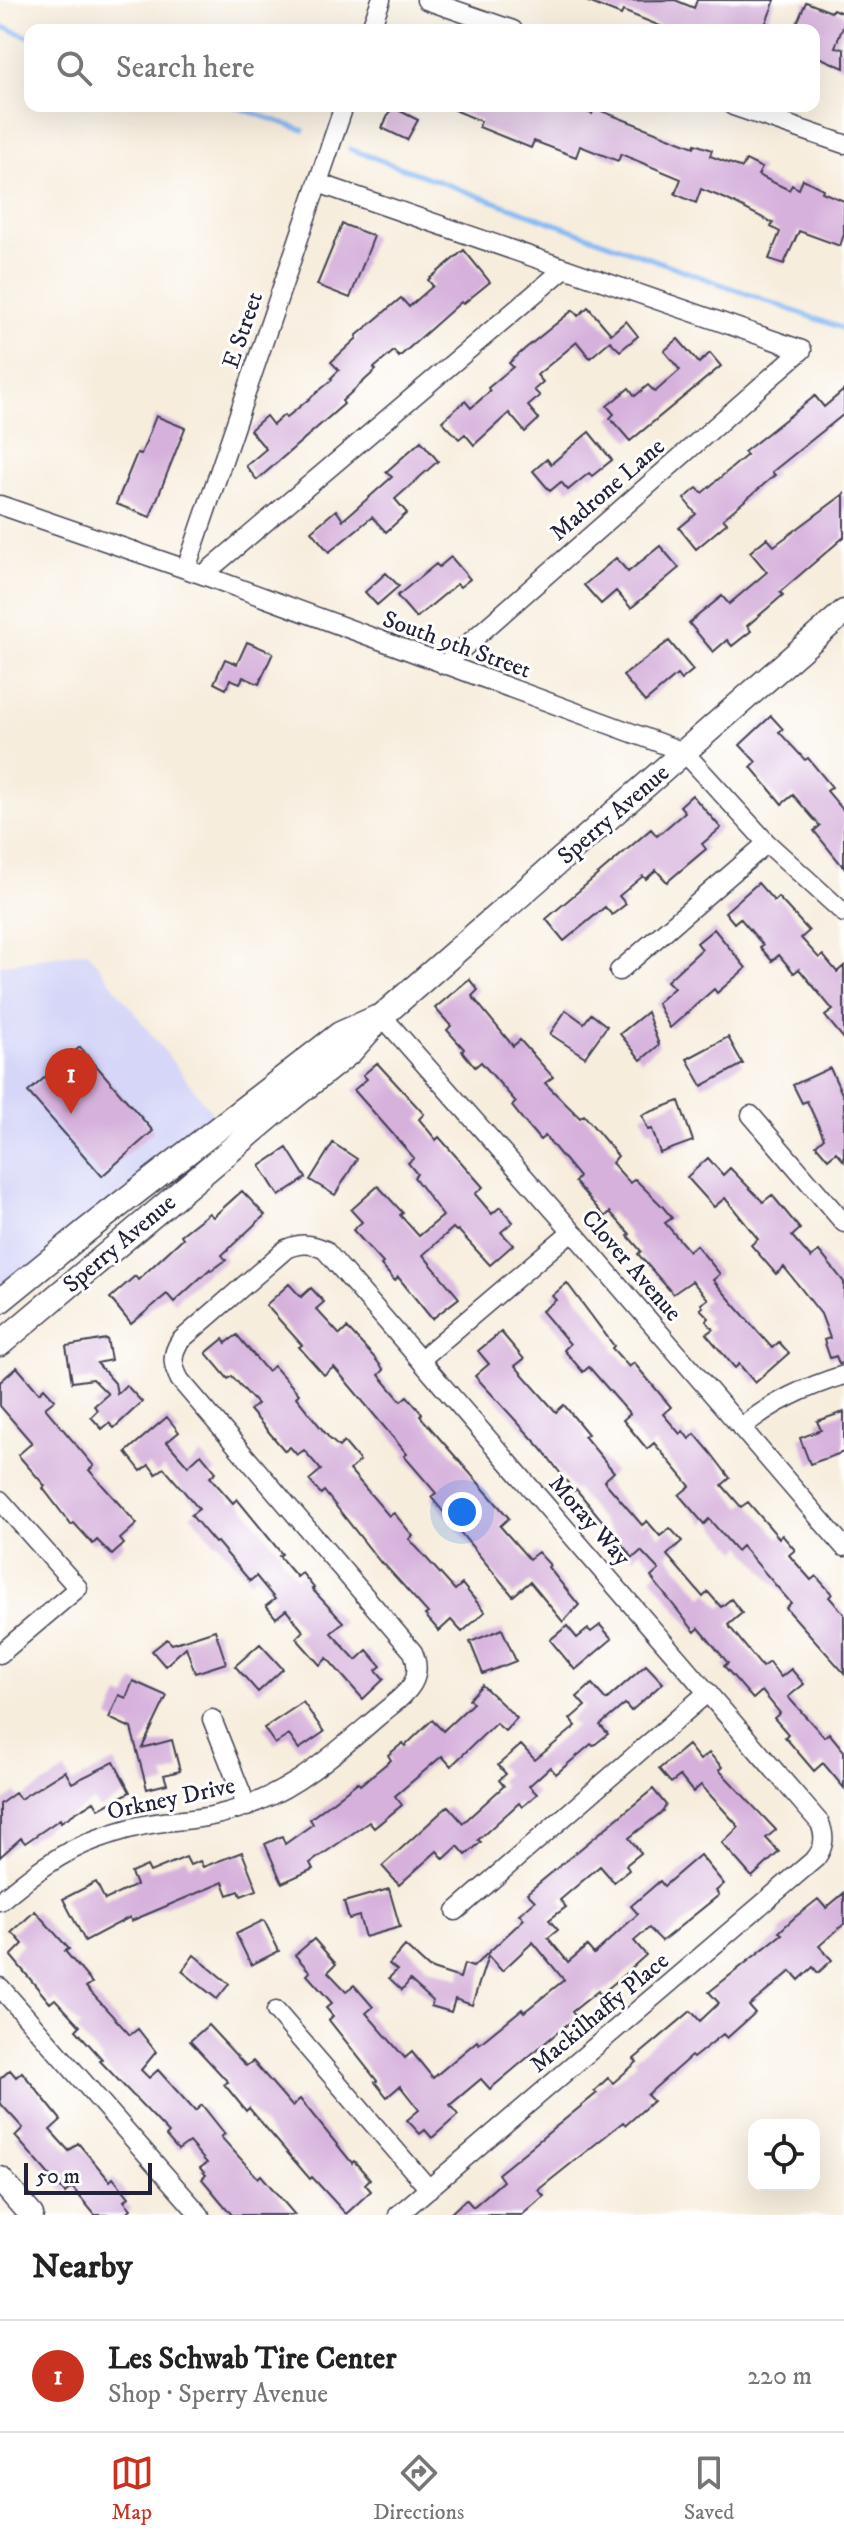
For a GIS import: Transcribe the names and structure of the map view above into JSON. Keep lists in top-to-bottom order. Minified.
{"streets":{"main road":["Sperry Avenue"],"street":["E Street","Madrone Lane","South 9th Street","Clover Avenue","Moray Way","Orkney Drive","Mackilhaffy Place"]},"crossings":[["E Street","South 9th Street"],["Madrone Lane","South 9th Street"],["South 9th Street","Sperry Avenue"],["Sperry Avenue","Clover Avenue"],["Moray Way","Orkney Drive"],["Moray Way","Mackilhaffy Place"]],"scale_bar":"50 m","page":{"search":"Search here","pins":"1","scale":"50 m","heading":"Nearby","list":[{"mark":"1","name":"Les Schwab Tire Center","note":"Shop · Sperry Avenue","value":"220 m"}],"nav":["Map","Directions","Saved"]}}
